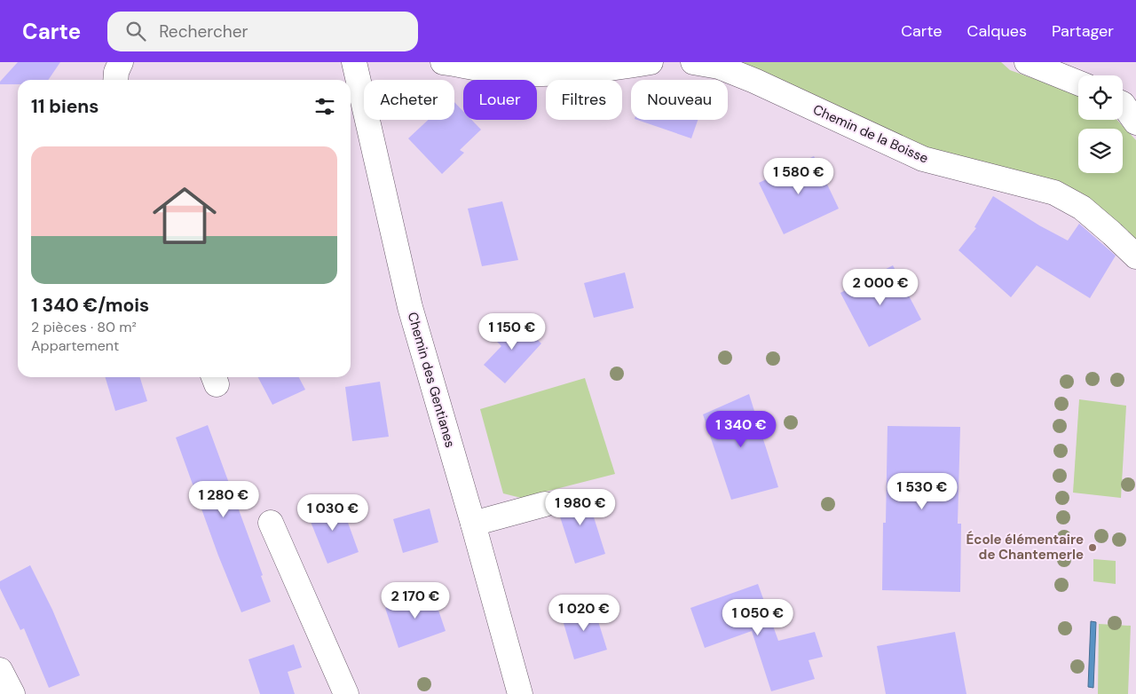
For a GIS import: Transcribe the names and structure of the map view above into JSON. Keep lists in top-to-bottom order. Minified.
{"streets":{"street":["Chemin de la Boisse","Chemin des Gentianes"]},"places":["École élémentaire de Chantemerle"],"page":{"header":"Carte","search":"Rechercher","nav":["Carte","Calques","Partager"],"chip":["Acheter","Louer","Filtres","Nouveau"],"heading":"11 biens","list":[{"name":"1 340 €/mois","note":"2 pièces · 80 m² · Appartement"}],"price":["1 580 €","2 000 €","1 150 €","1 340 €","1 530 €","1 280 €","1 980 €","1 030 €","2 170 €","1 020 €","1 050 €"]}}
